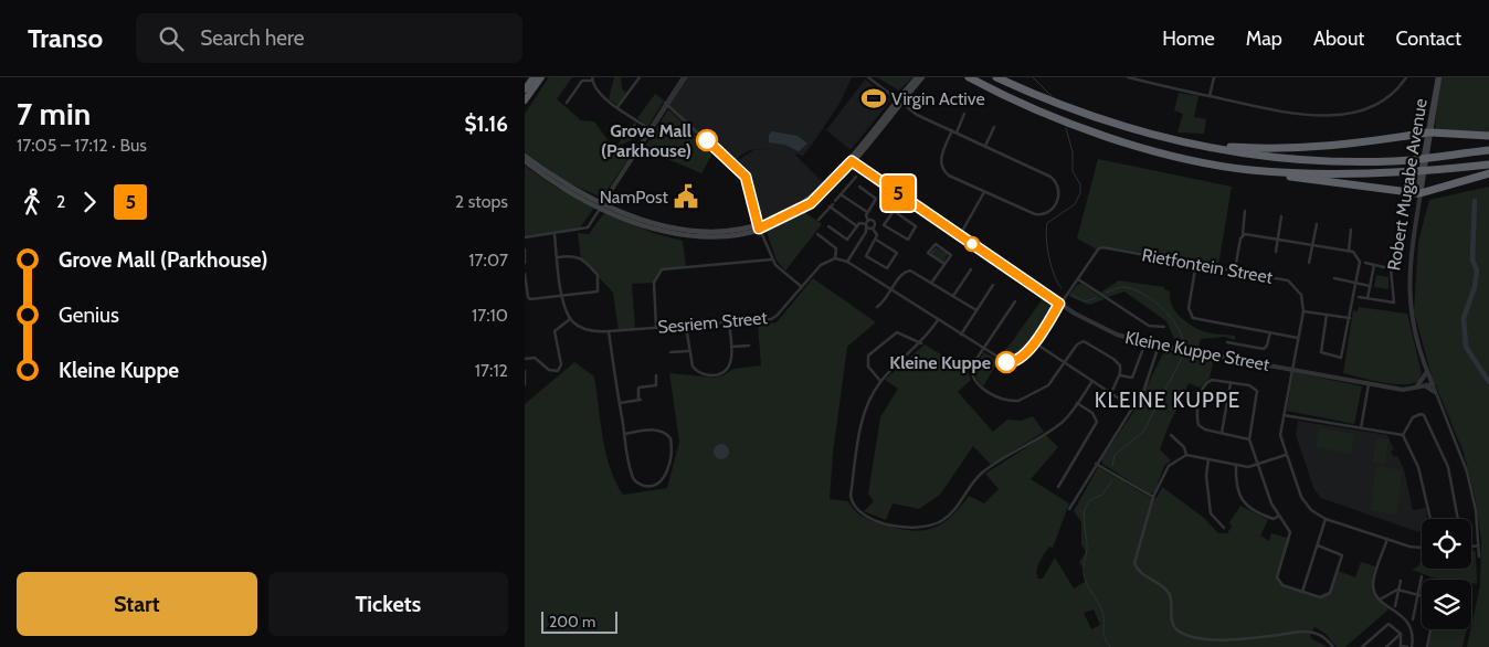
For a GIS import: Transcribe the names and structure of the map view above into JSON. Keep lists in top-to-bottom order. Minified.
{"streets":{"main road":["Robert Mugabe Avenue"],"street":["Rietfontein Street","Sesriem Street","Kleine Kuppe Street"]},"crossings":[["Robert Mugabe Avenue","Kleine Kuppe Street"],["Rietfontein Street","Kleine Kuppe Street"]],"districts":["KLEINE KUPPE"],"places":{"sports":["Virgin Active"],"other":["Grove Mall (Parkhouse)","Kleine Kuppe"],"public building":["NamPost"]},"lines":["bus line 5"],"scale_bar":"200 m","page":{"header":"Transo","search":"Search here","nav":["Home","Map","About","Contact"],"heading":["7 min","17:05 – 17:12 · Bus","$1.16"],"on_map":"5","legs":["2","5","2 stops"],"list":[{"name":"Grove Mall (Parkhouse)","value":"17:07"},{"name":"Genius","value":"17:10"},{"name":"Kleine Kuppe","value":"17:12"}],"buttons":["Start","Tickets"],"scale":"200 m"}}
